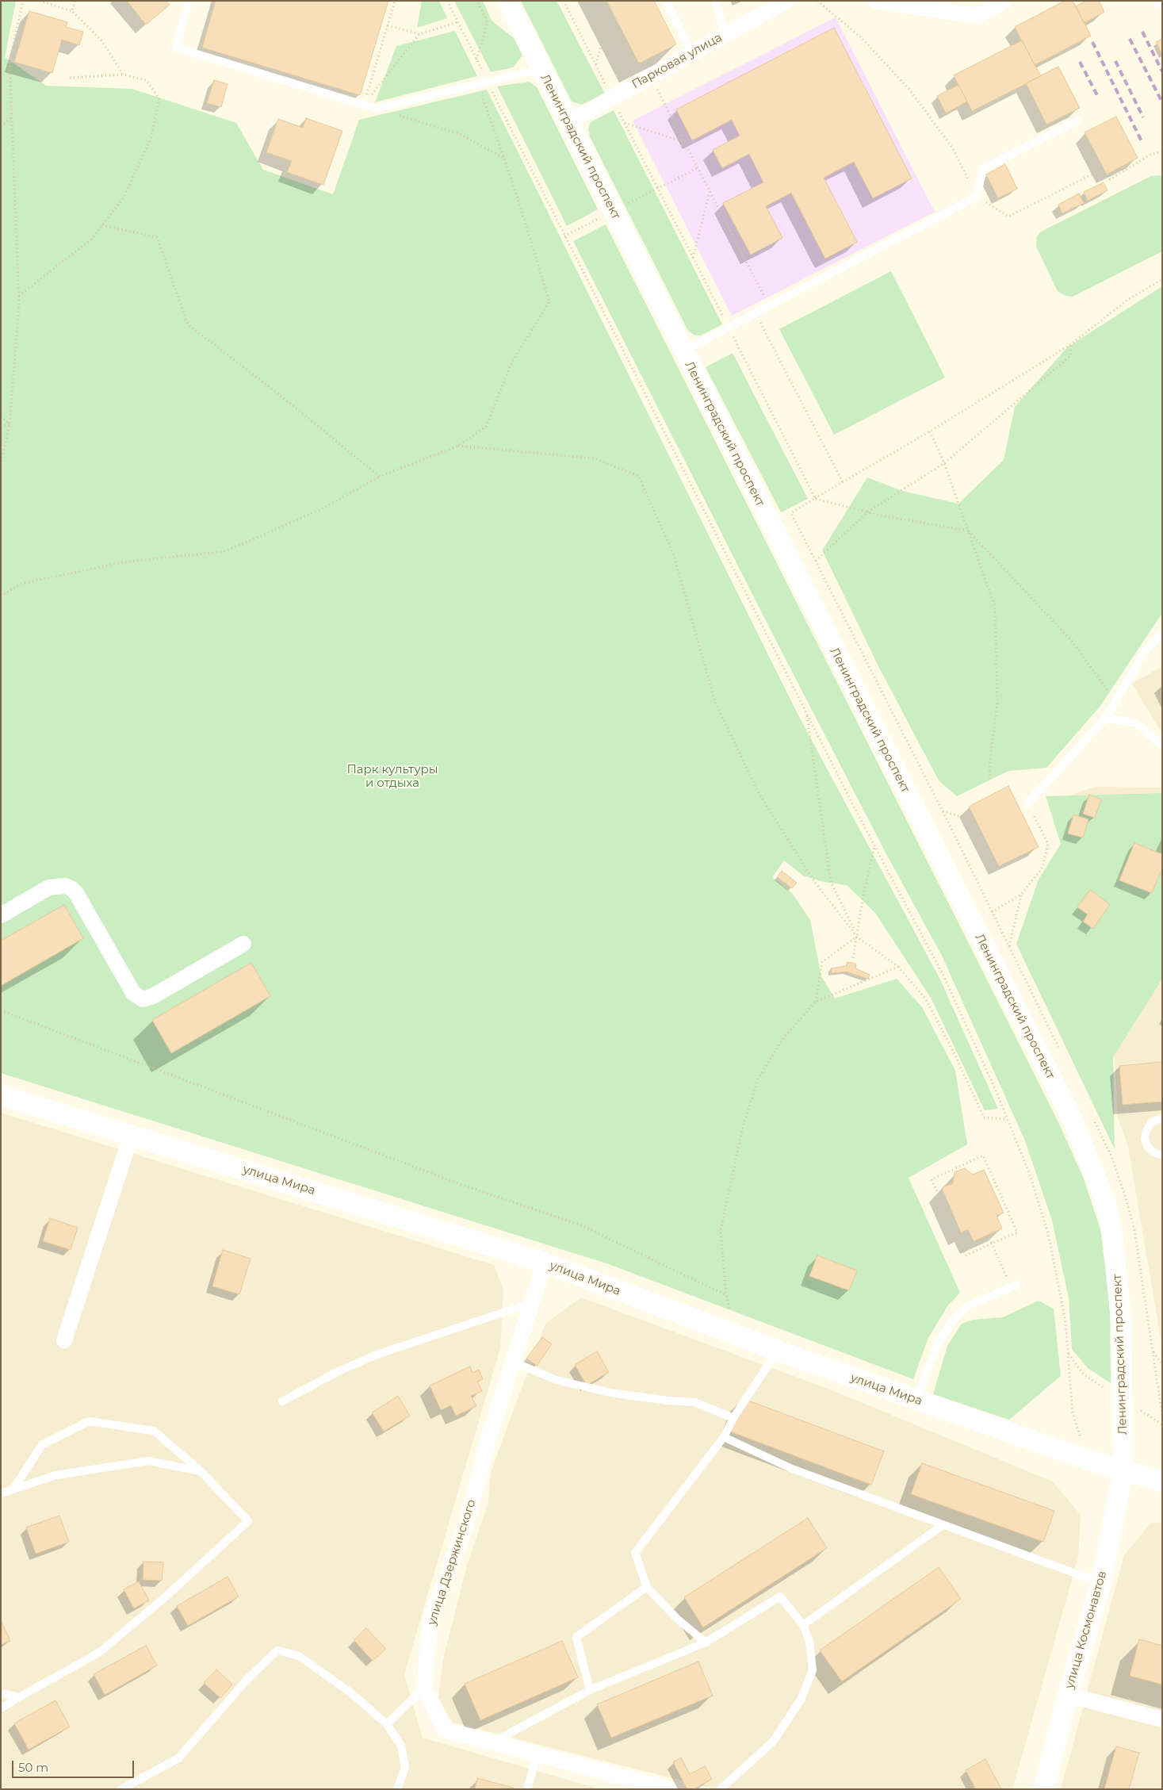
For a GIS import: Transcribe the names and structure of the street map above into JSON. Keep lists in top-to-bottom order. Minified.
{"streets":{"street":["Парковая улица","Ленинградский проспект","улица Мира","улица Дзержинского","улица Космонавтов"]},"crossings":[["Парковая улица","Ленинградский проспект"],["Ленинградский проспект","улица Мира"],["Ленинградский проспект","улица Космонавтов"],["улица Мира","улица Дзержинского"],["улица Мира","улица Космонавтов"]],"parks":["Парк культуры и отдыха"],"scale_bar":"50 m"}
